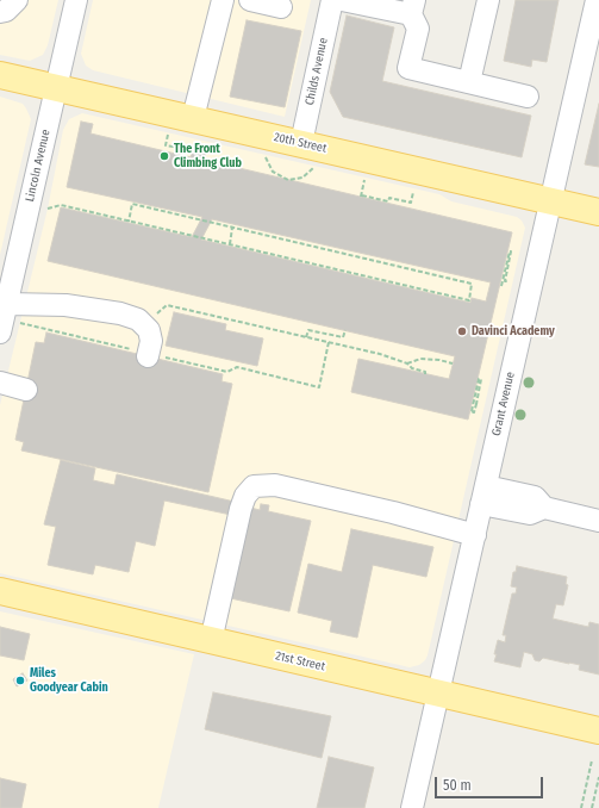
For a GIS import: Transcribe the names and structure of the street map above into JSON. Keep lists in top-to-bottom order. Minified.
{"streets":{"main road":["20th Street","21st Street"],"street":["Childs Avenue","Lincoln Avenue","Grant Avenue"]},"crossings":[["Childs Avenue","20th Street"],["20th Street","Lincoln Avenue"],["20th Street","Grant Avenue"],["Grant Avenue","21st Street"]],"places":["The Front Climbing Club","Davinci Academy","Miles Goodyear Cabin"],"scale_bar":"50 m"}
